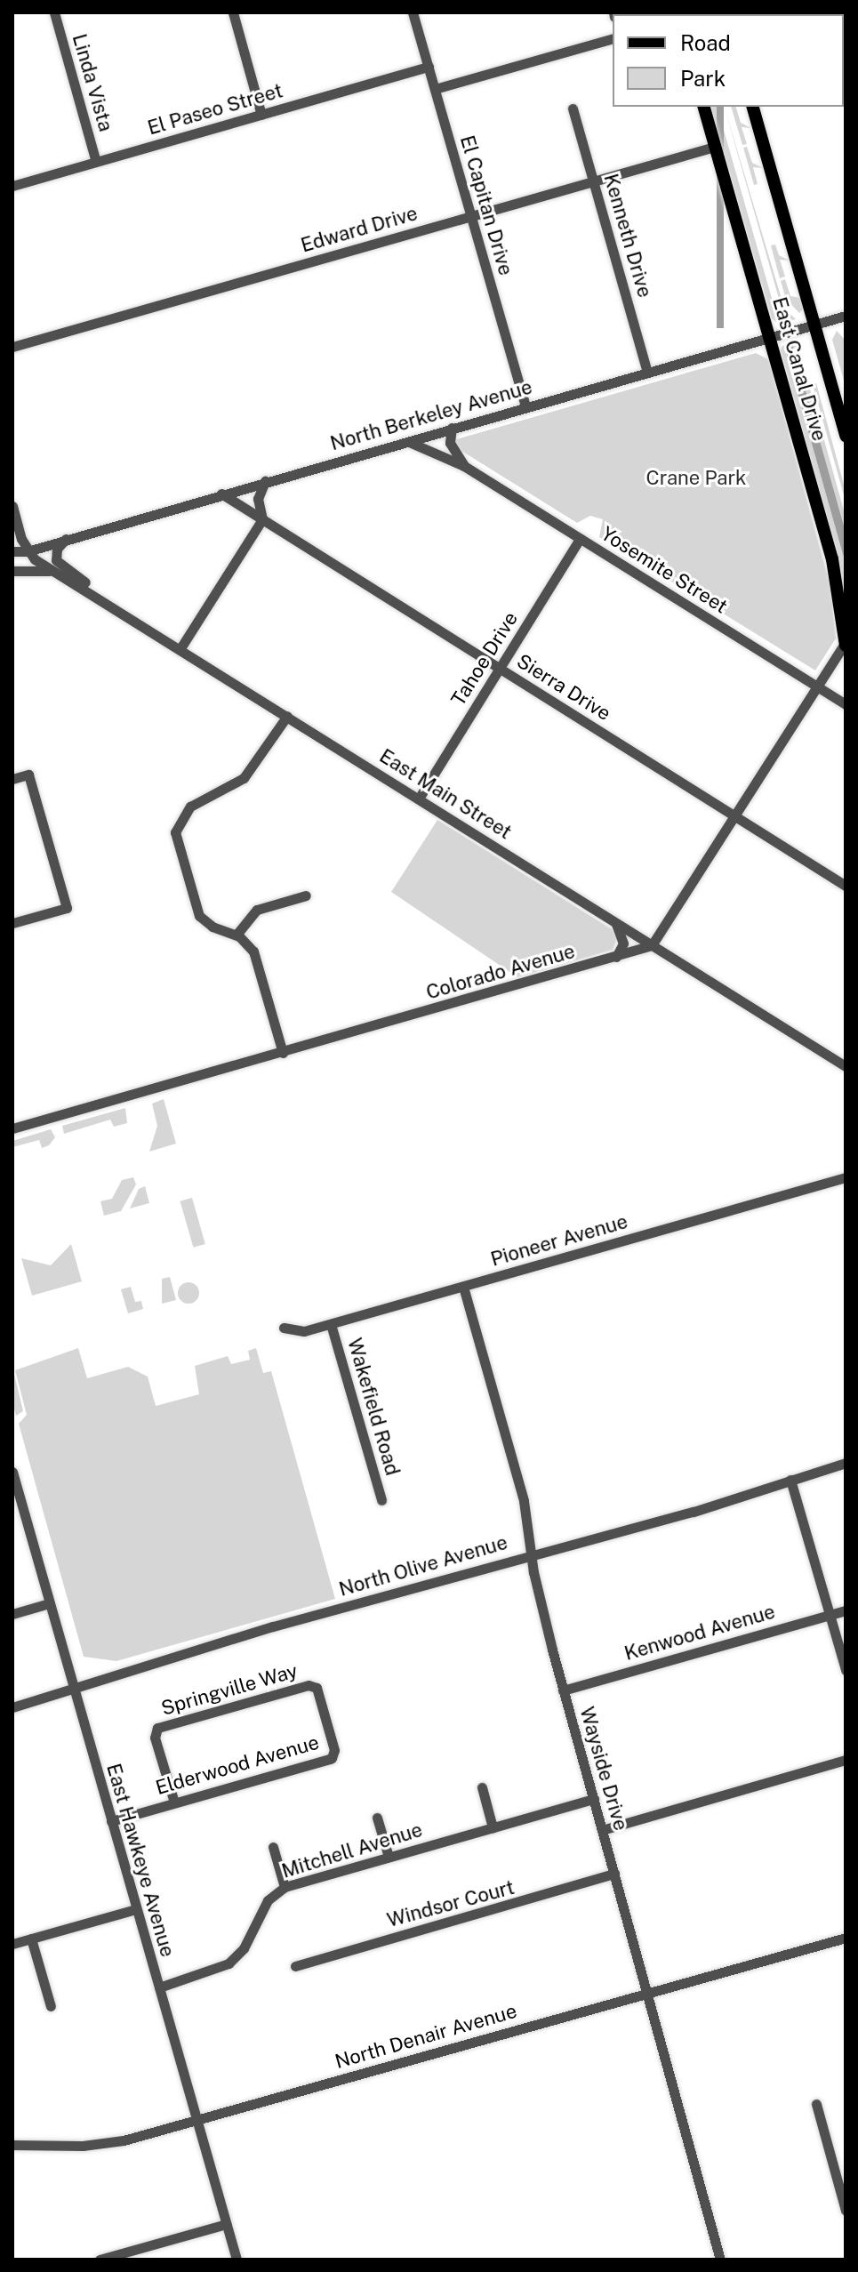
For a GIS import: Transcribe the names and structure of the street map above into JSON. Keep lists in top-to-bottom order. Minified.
{"streets":{"main road":["East Canal Drive"],"street":["Linda Vista","El Paseo Street","El Capitan Drive","Edward Drive","Kenneth Drive","North Berkeley Avenue","Yosemite Street","Tahoe Drive","Sierra Drive","East Main Street","Colorado Avenue","Pioneer Avenue","Wakefield Road","North Olive Avenue","Kenwood Avenue","Springville Way","Elderwood Avenue","Wayside Drive","Mitchell Avenue","East Hawkeye Avenue","Windsor Court","North Denair Avenue"]},"crossings":[["Linda Vista","El Paseo Street"],["El Paseo Street","El Capitan Drive"],["El Capitan Drive","Edward Drive"],["El Capitan Drive","North Berkeley Avenue"],["Edward Drive","Kenneth Drive"],["Edward Drive","East Canal Drive"],["Kenneth Drive","North Berkeley Avenue"],["East Canal Drive","North Berkeley Avenue"],["North Berkeley Avenue","Yosemite Street"],["North Berkeley Avenue","Sierra Drive"],["North Berkeley Avenue","East Main Street"],["Yosemite Street","Tahoe Drive"],["Tahoe Drive","Sierra Drive"],["Tahoe Drive","East Main Street"],["East Main Street","Colorado Avenue"],["Pioneer Avenue","Wakefield Road"],["Pioneer Avenue","Wayside Drive"],["North Olive Avenue","Wayside Drive"],["North Olive Avenue","East Hawkeye Avenue"],["Kenwood Avenue","Wayside Drive"],["Springville Way","Elderwood Avenue"],["Elderwood Avenue","East Hawkeye Avenue"],["Wayside Drive","Mitchell Avenue"],["Wayside Drive","Windsor Court"],["Wayside Drive","North Denair Avenue"],["Mitchell Avenue","East Hawkeye Avenue"],["East Hawkeye Avenue","North Denair Avenue"]],"parks":["Crane Park"],"legend":["Road","Park"]}
